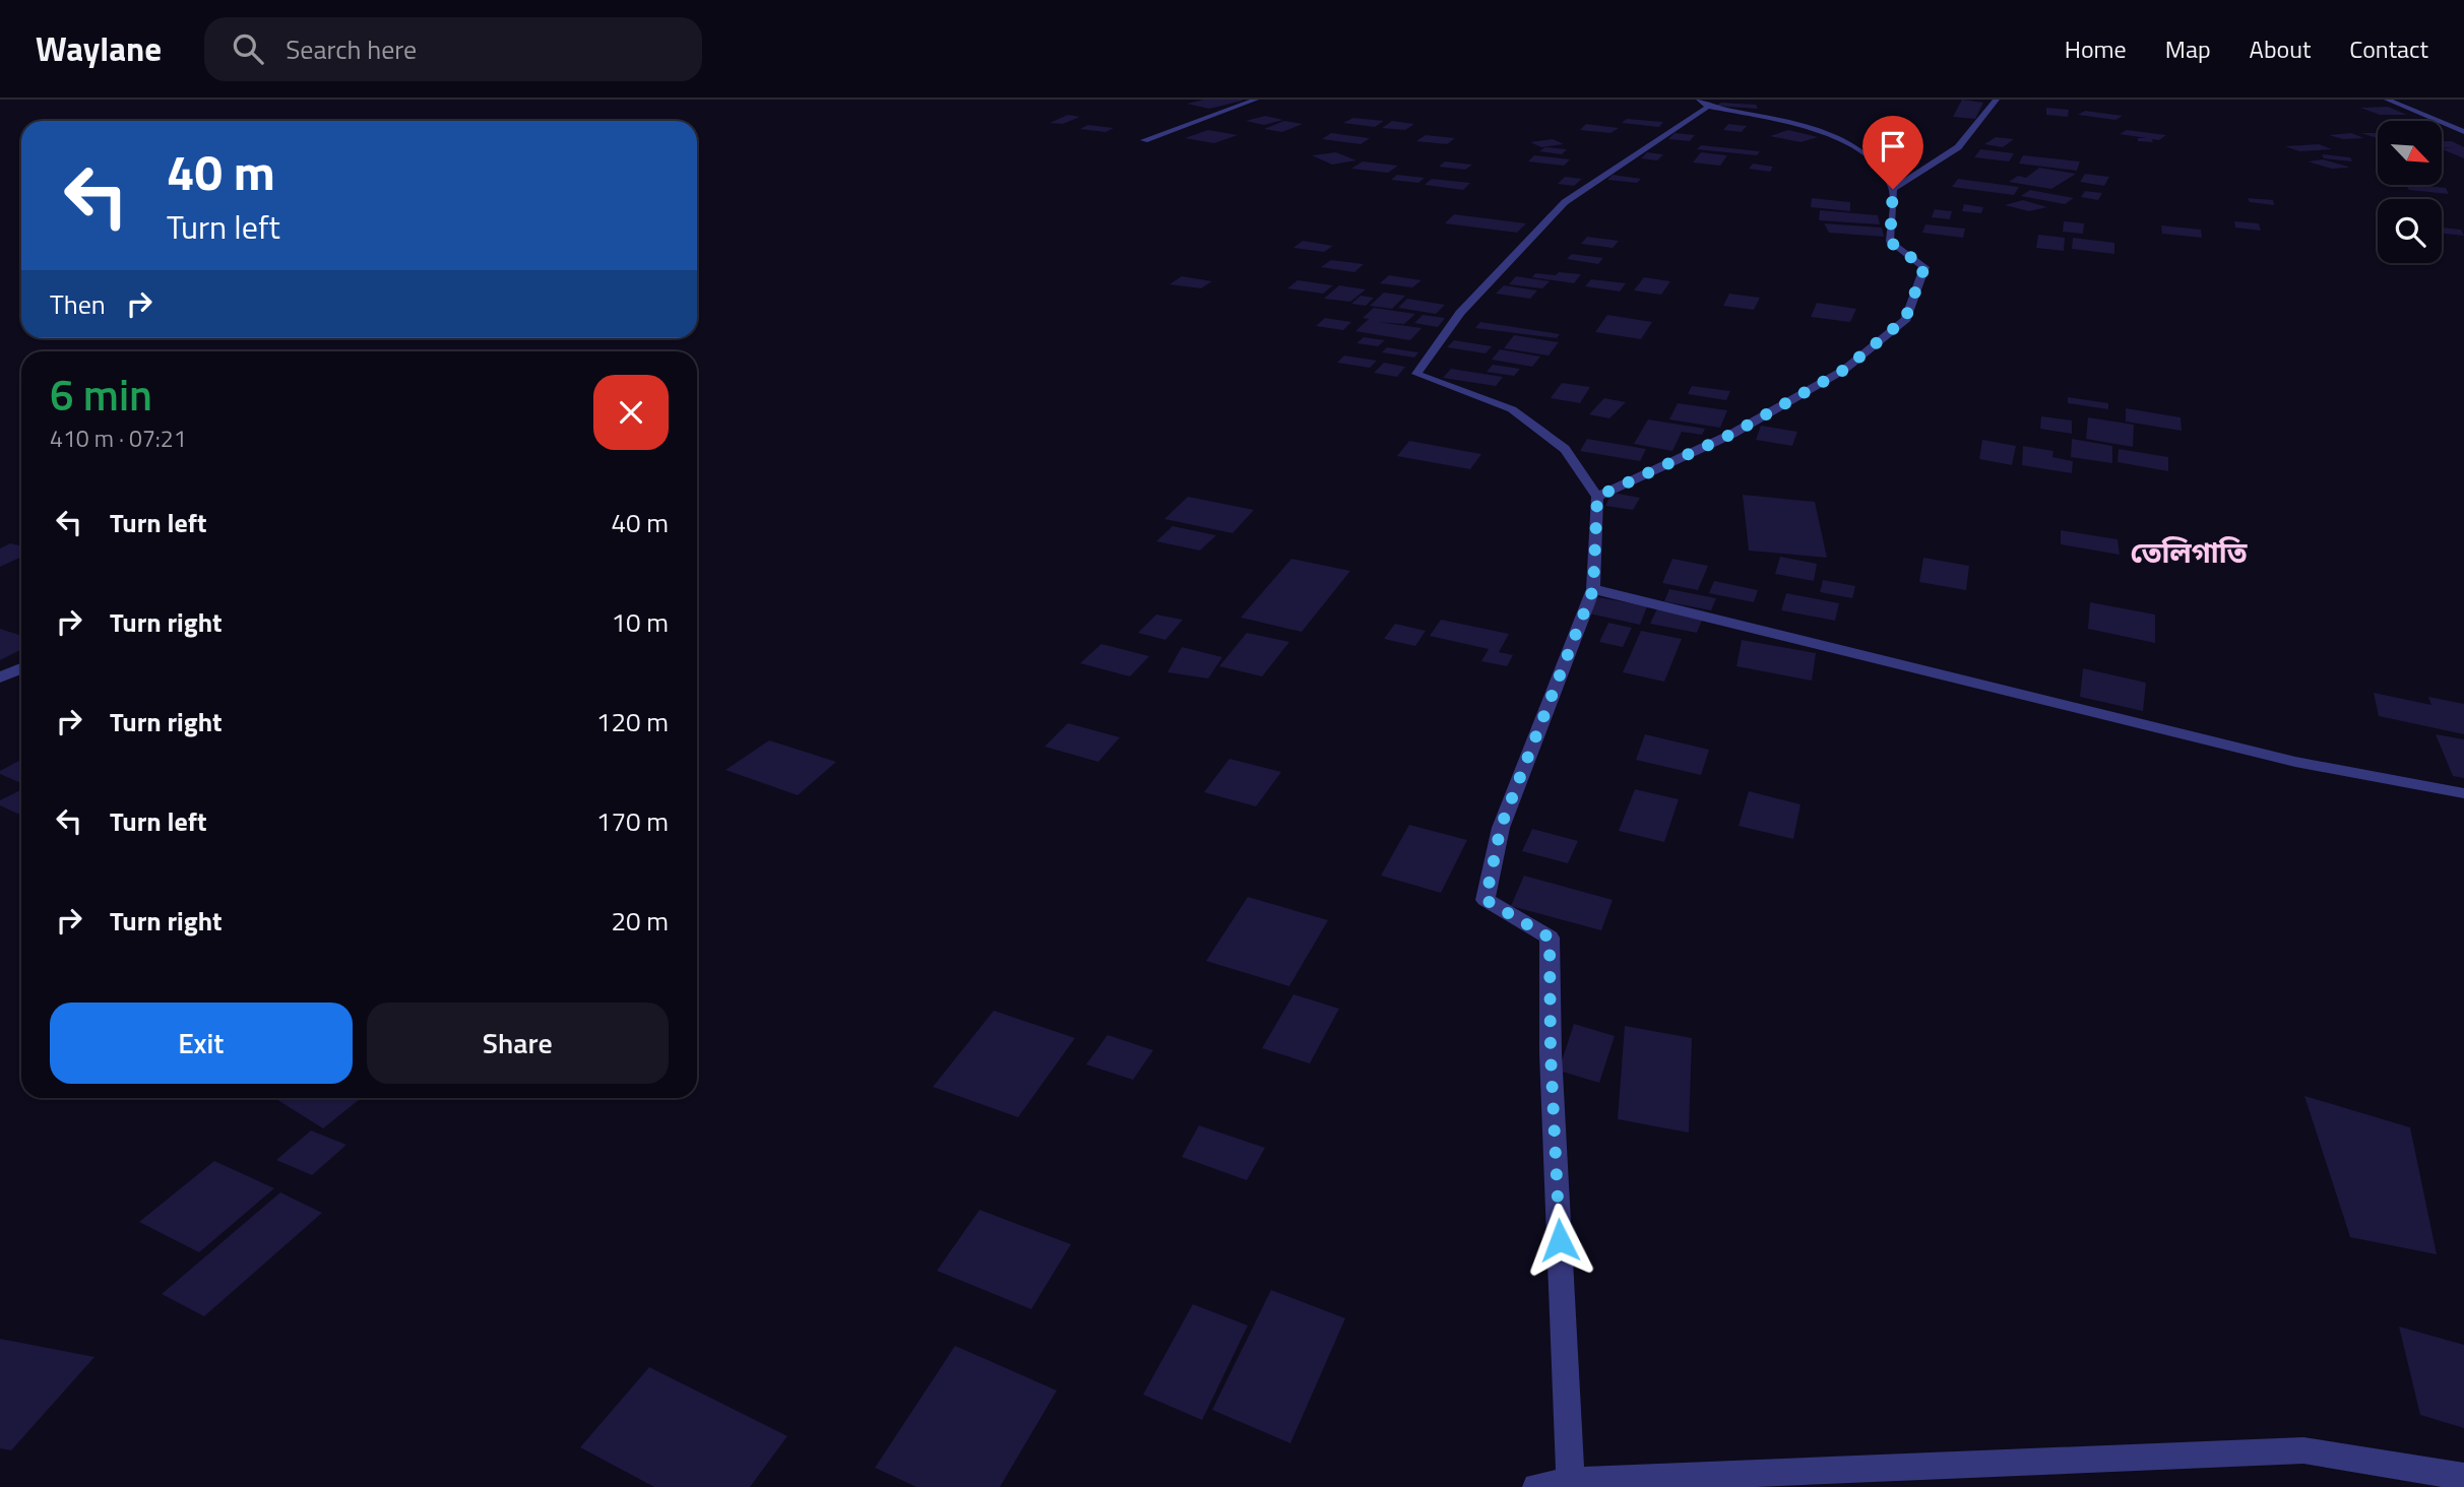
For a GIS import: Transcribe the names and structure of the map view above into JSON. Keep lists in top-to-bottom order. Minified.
{"districts":["তেলিগাতি"],"north":"bottom right","page":{"header":"Waylane","search":"Search here","nav":["Home","Map","About","Contact"],"turn":["40 m","Turn left"],"then":"Then","heading":["6 min","410 m · 07:21"],"list":[{"name":"Turn left","value":"40 m"},{"name":"Turn right","value":"10 m"},{"name":"Turn right","value":"120 m"},{"name":"Turn left","value":"170 m"},{"name":"Turn right","value":"20 m"}],"buttons":["Exit","Share"]}}
